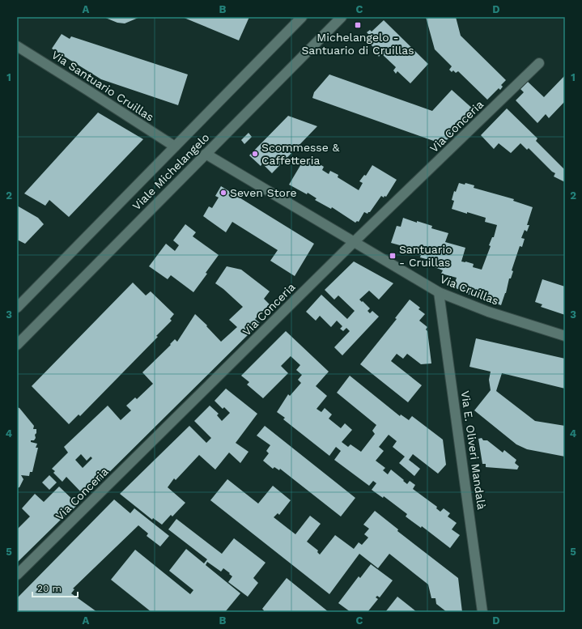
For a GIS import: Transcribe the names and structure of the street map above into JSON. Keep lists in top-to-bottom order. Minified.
{"streets":{"street":["Via Santuario Cruillas","Via Conceria","Viale Michelangelo","Via Cruillas","Via E. Oliveri Mandalà"]},"crossings":[["Via Santuario Cruillas","Viale Michelangelo"],["Via Conceria","Via Cruillas"],["Via Cruillas","Via E. Oliveri Mandalà"]],"places":{"transit":["Michelangelo - Santuario di Cruillas","Santuario - Cruillas"],"other":["Scommesse & Caffetteria","Seven Store"]},"scale_bar":"20 m","grid":{"columns":["A","B","C","D"],"rows":["1","2","3","4","5"]}}
